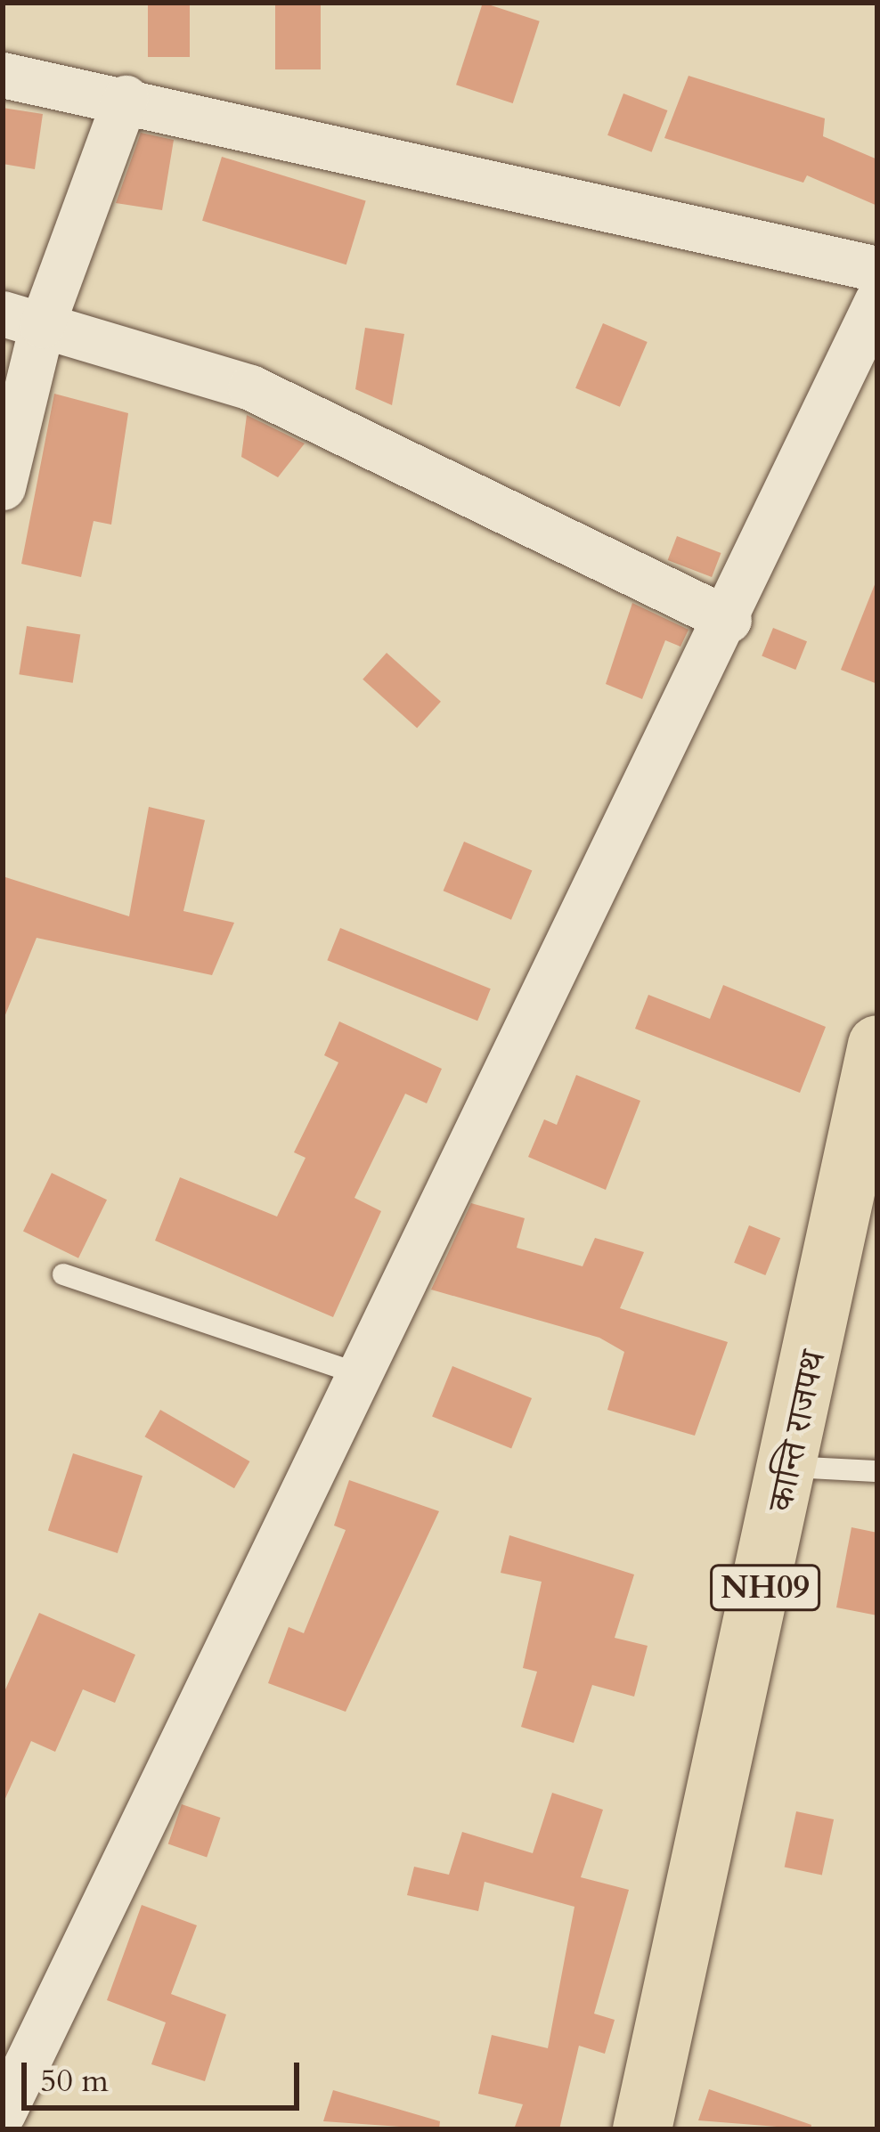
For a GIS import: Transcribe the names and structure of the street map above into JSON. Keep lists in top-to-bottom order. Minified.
{"streets":{"main road":["कान्ति राजपथ","NH09"]},"scale_bar":"50 m"}
